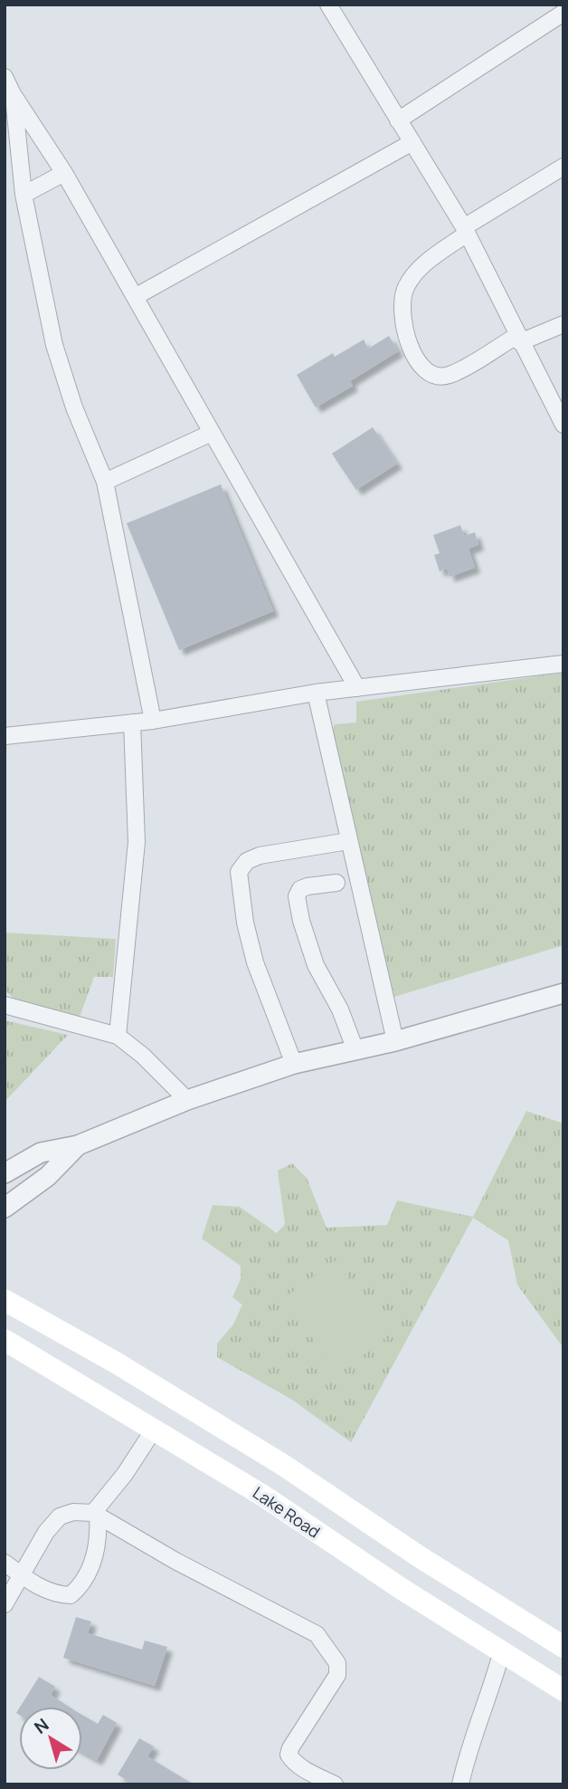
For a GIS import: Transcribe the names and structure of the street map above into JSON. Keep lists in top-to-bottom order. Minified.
{"streets":{"main road":["Lake Road"]},"north":"top left"}
